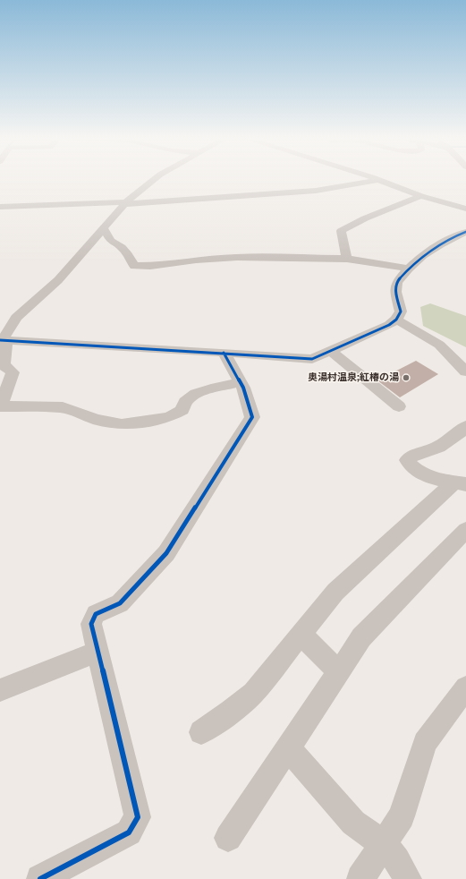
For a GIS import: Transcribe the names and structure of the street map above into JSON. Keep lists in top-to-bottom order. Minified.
{"places":["奥湯村温泉;紅椿の湯"]}
